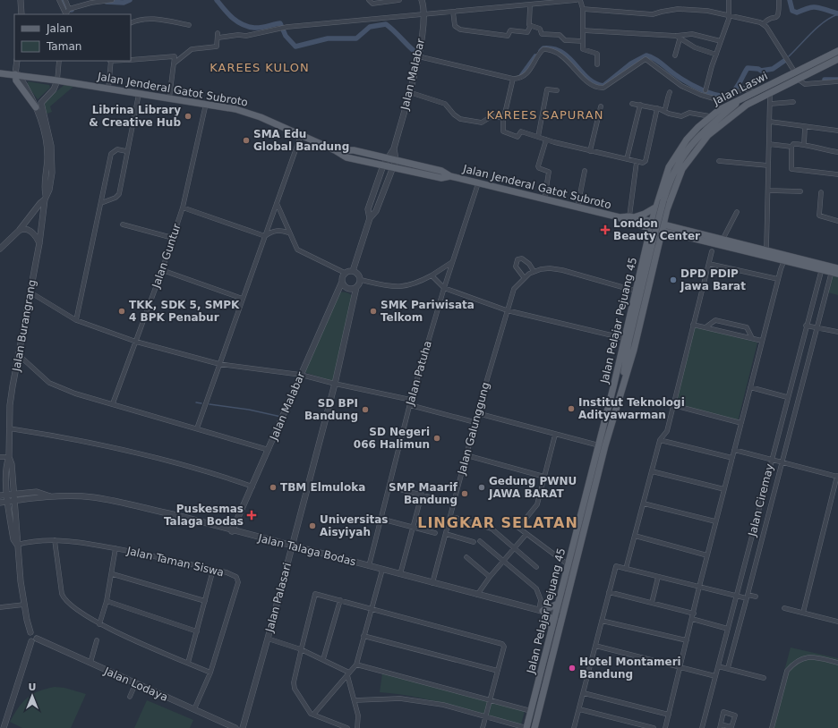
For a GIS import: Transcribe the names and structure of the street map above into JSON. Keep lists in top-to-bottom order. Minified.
{"streets":{"main road":["Jalan Laswi","Jalan Jenderal Gatot Subroto","Jalan Pelajar Pejuang 45"],"street":["Jalan Malabar","Jalan Guntur","Jalan Burangrang","Jalan Patuha","Jalan Galunggung","Jalan Ciremay","Jalan Talaga Bodas","Jalan Taman Siswa","Jalan Palasari","Jalan Lodaya"]},"crossings":[["Jalan Malabar","Jalan Jenderal Gatot Subroto"],["Jalan Malabar","Jalan Talaga Bodas"],["Jalan Laswi","Jalan Jenderal Gatot Subroto"],["Jalan Laswi","Jalan Pelajar Pejuang 45"],["Jalan Jenderal Gatot Subroto","Jalan Guntur"],["Jalan Jenderal Gatot Subroto","Jalan Pelajar Pejuang 45"],["Jalan Jenderal Gatot Subroto","Jalan Burangrang"],["Jalan Jenderal Gatot Subroto","Jalan Patuha"],["Jalan Jenderal Gatot Subroto","Jalan Ciremay"],["Jalan Pelajar Pejuang 45","Jalan Galunggung"],["Jalan Pelajar Pejuang 45","Jalan Talaga Bodas"],["Jalan Burangrang","Jalan Talaga Bodas"],["Jalan Patuha","Jalan Talaga Bodas"],["Jalan Galunggung","Jalan Talaga Bodas"],["Jalan Talaga Bodas","Jalan Palasari"],["Jalan Taman Siswa","Jalan Lodaya"]],"districts":["KAREES KULON","KAREES SAPURAN","LINGKAR SELATAN"],"places":{"other":["Librina Library & Creative Hub","SMA Edu Global Bandung","DPD PDIP Jawa Barat","TKK, SDK 5, SMPK 4 BPK Penabur","SMK Pariwisata Telkom","Institut Teknologi Adityawarman","SD BPI Bandung","SD Negeri 066 Halimun","TBM Elmuloka","Gedung PWNU JAWA BARAT","SMP Maarif Bandung","Universitas Aisyiyah","Hotel Montameri Bandung"],"health":["London Beauty Center","Puskesmas Talaga Bodas"]},"legend":["Jalan","Taman"],"north":"top"}
